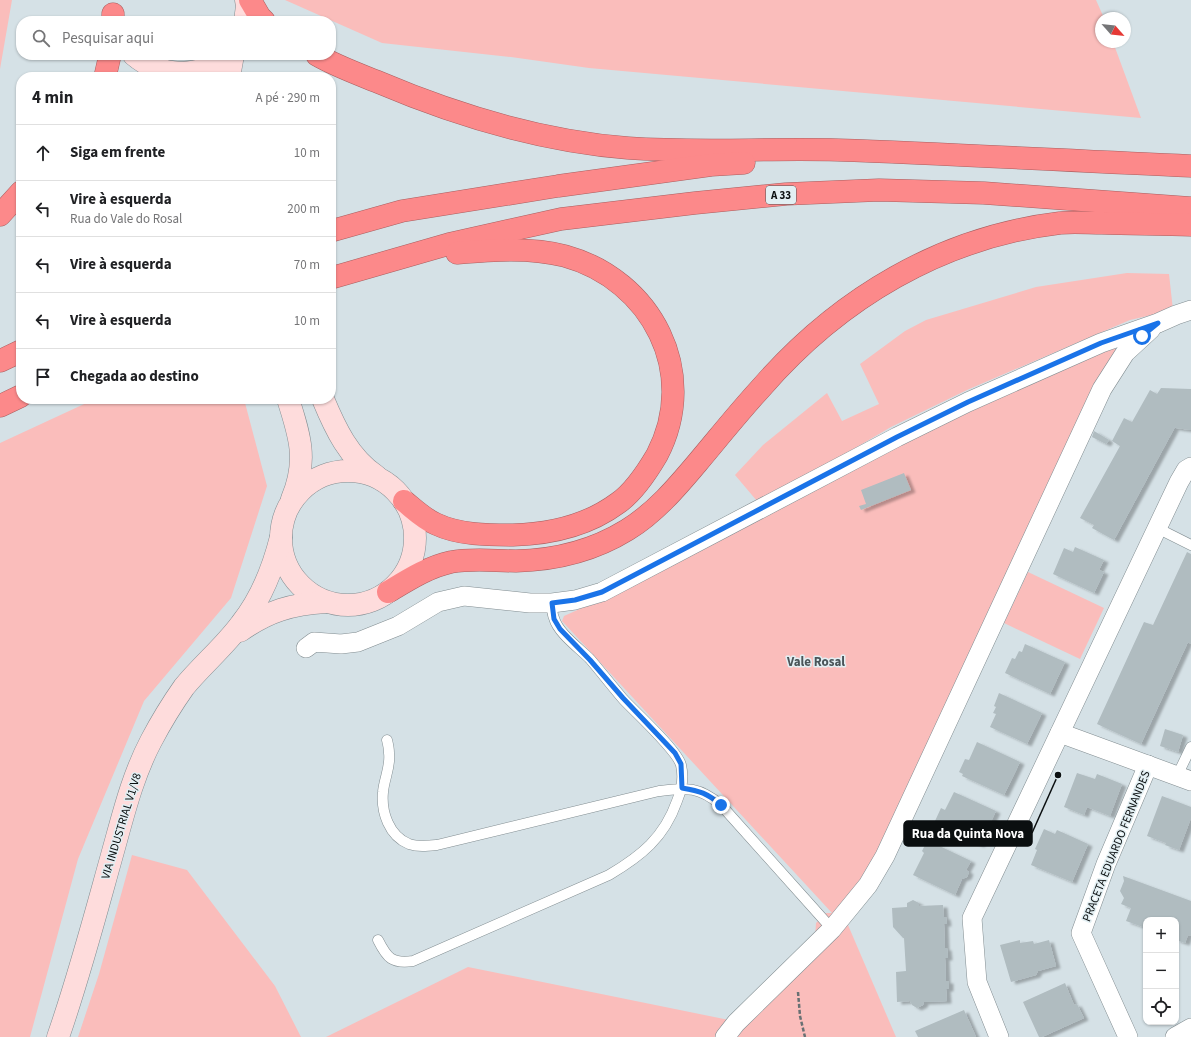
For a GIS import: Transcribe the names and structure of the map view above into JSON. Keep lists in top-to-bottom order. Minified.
{"streets":{"highway":["A 33"],"main road":["VIA INDUSTRIAL V1/V8"],"street":["PRACETA EDUARDO FERNANDES"]},"districts":["Vale Rosal"],"places":["Rua da Quinta Nova"],"north":"bottom right","page":{"search":"Pesquisar aqui","heading":["4 min","A pé · 290 m"],"list":[["Siga em frente","10 m"],["Vire à esquerda","Rua do Vale do Rosal","200 m"],["Vire à esquerda","70 m"],["Vire à esquerda","10 m"],"Chegada ao destino"],"map_buttons":["+","−"]}}
